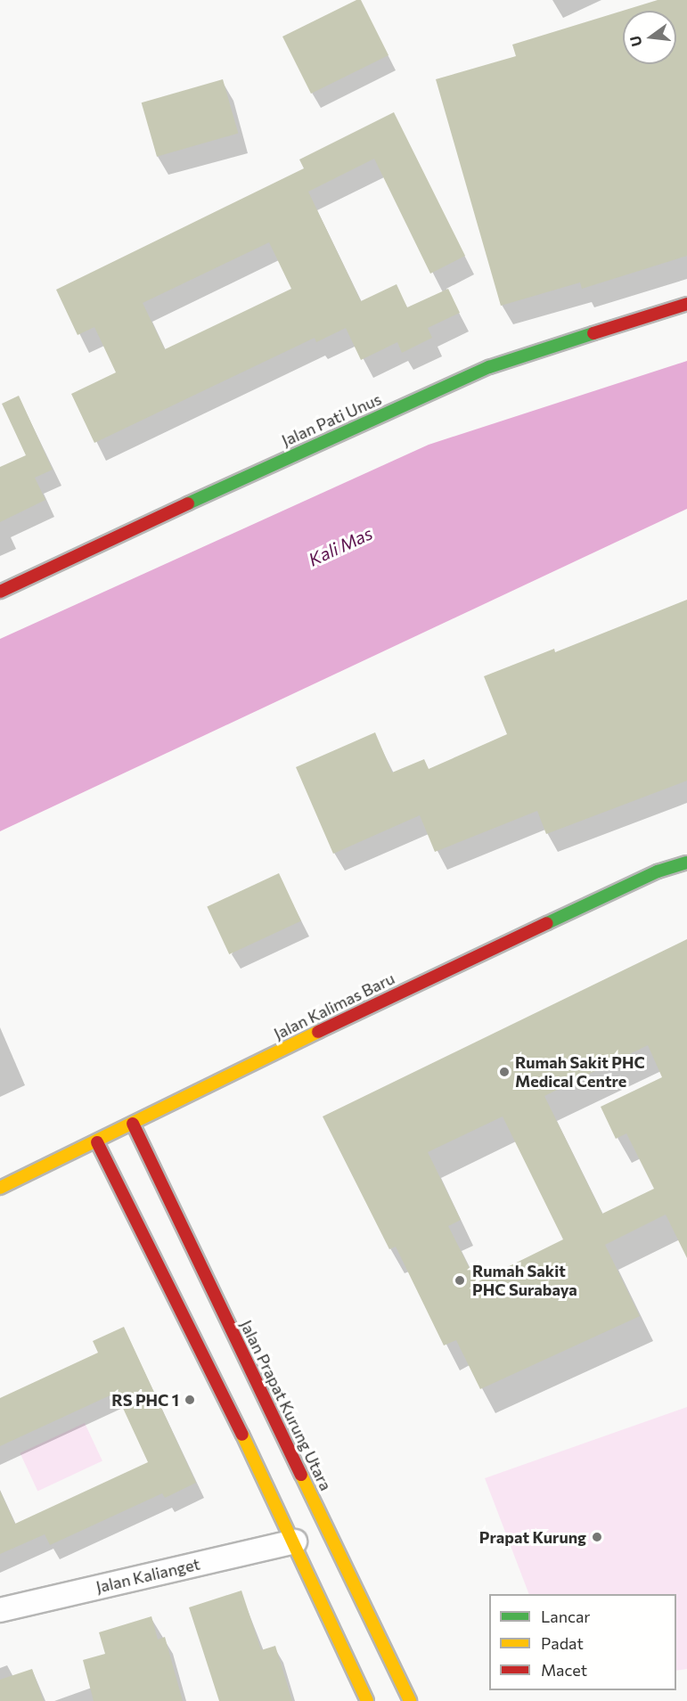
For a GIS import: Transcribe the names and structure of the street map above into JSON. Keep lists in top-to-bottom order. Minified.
{"streets":{"street":["Jalan Pati Unus","Jalan Kalimas Baru","Jalan Prapat Kurung Utara","Jalan Kalianget"]},"crossings":[["Jalan Kalimas Baru","Jalan Prapat Kurung Utara"]],"water":["Kali Mas"],"places":["Rumah Sakit PHC Medical Centre","Rumah Sakit PHC Surabaya","RS PHC 1","Prapat Kurung"],"legend":["Lancar","Padat","Macet"],"north":"left"}
